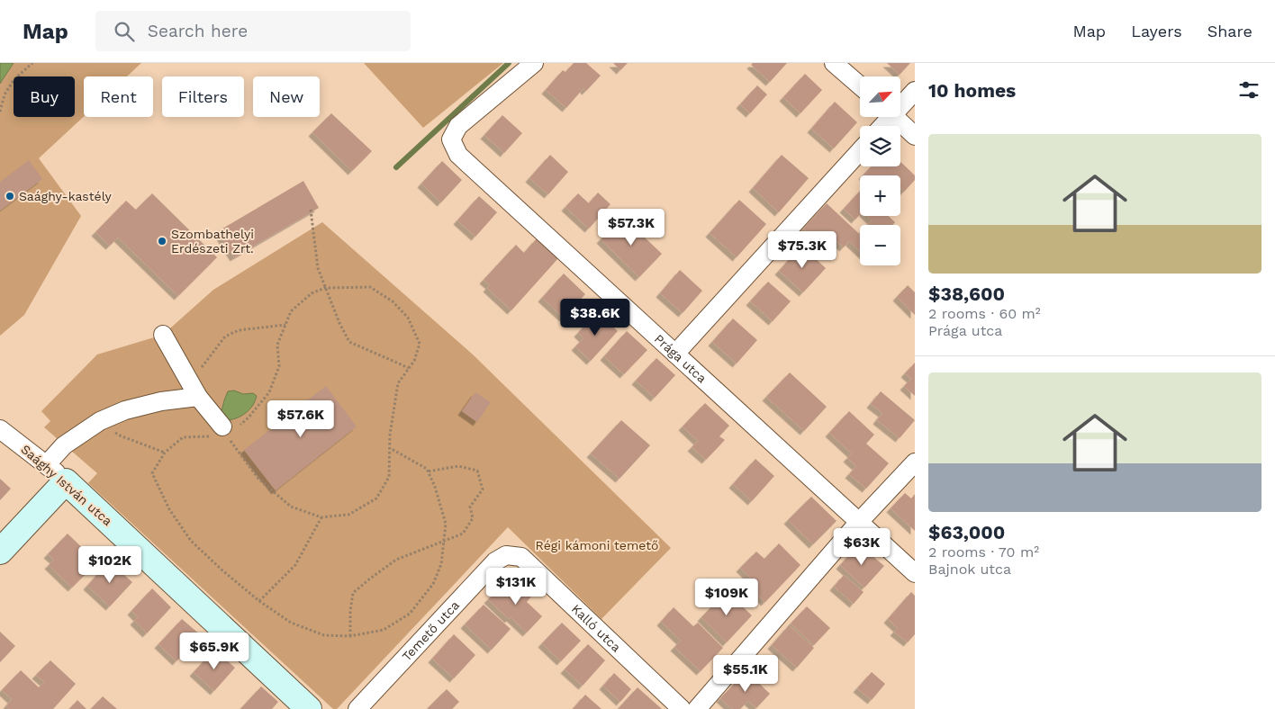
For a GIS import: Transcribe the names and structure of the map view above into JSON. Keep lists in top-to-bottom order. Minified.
{"streets":{"street":["Prága utca","Saághy István utca","Kalló utca","Temető utca"]},"crossings":[["Kalló utca","Temető utca"]],"parks":["Régi kámoni temető"],"places":["Saághy-kastély","Szombathelyi Erdészeti Zrt."],"north":"top right","page":{"header":"Map","search":"Search here","nav":["Map","Layers","Share"],"heading":"10 homes","map_buttons":["+","−"],"chip":["Buy","Rent","Filters","New"],"list":[{"name":"$38,600","note":"2 rooms · 60 m² · Prága utca"},{"name":"$63,000","note":"2 rooms · 70 m² · Bajnok utca"}],"price":["$57.3K","$75.3K","$38.6K","$57.6K","$63K","$102K","$131K","$109K","$65.9K","$55.1K"]}}
